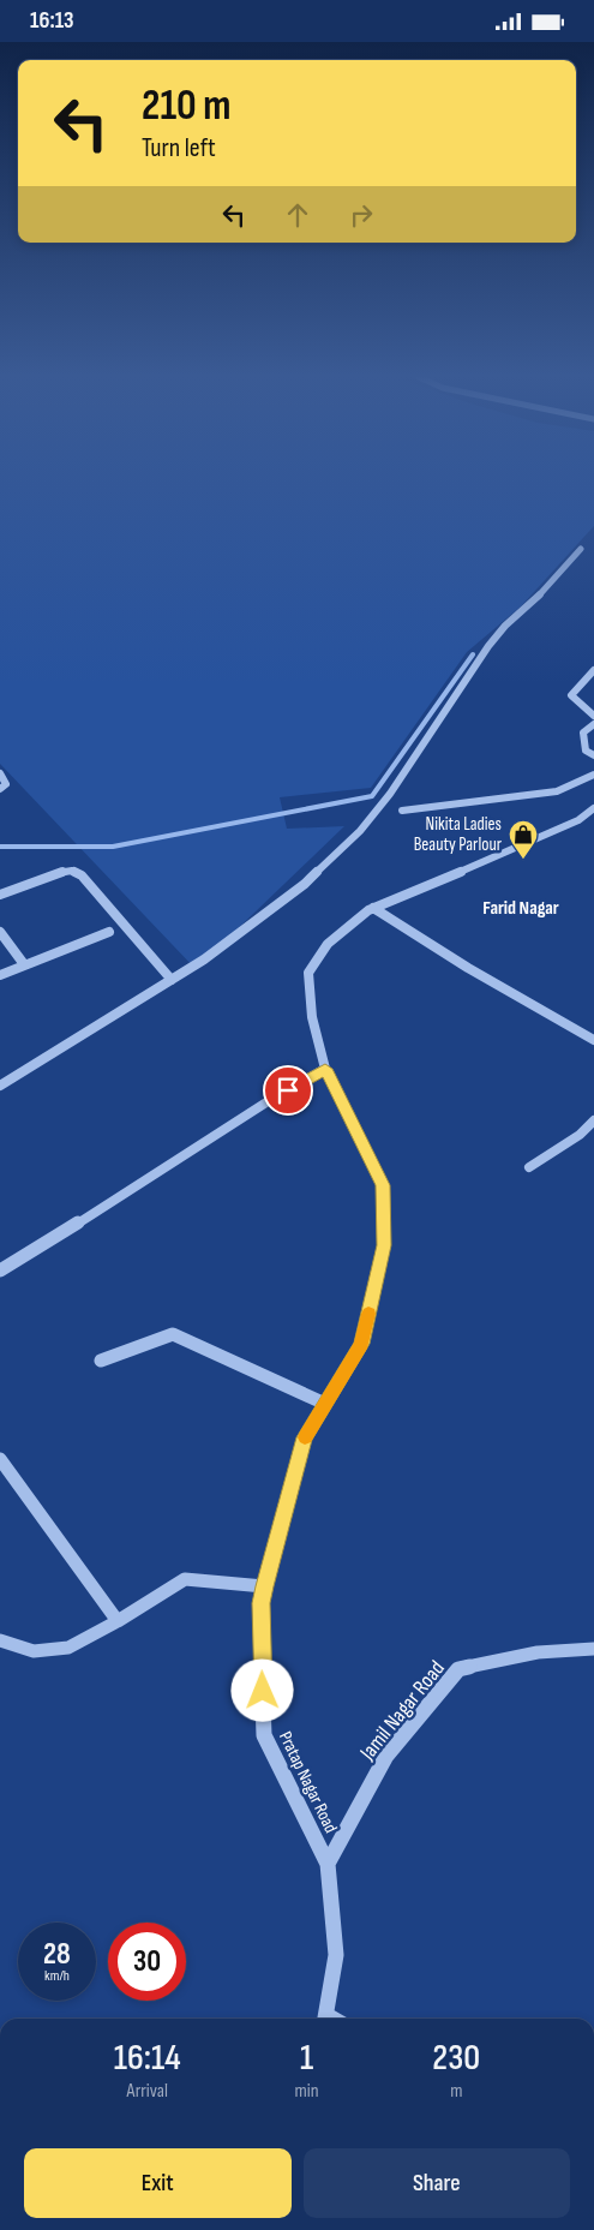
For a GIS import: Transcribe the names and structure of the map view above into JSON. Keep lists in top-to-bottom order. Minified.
{"streets":{"street":["Jamil Nagar Road","Pratap Nagar Road"]},"crossings":[["Jamil Nagar Road","Pratap Nagar Road"]],"districts":["Farid Nagar"],"places":{"shop":["Nikita Ladies Beauty Parlour"]},"page":{"status":"16:13","turn":["210 m","Turn left"],"speed":"28 km/h","limit":"30","eta":["16:14","Arrival","1","min","230","m"],"buttons":["Exit","Share"]}}
